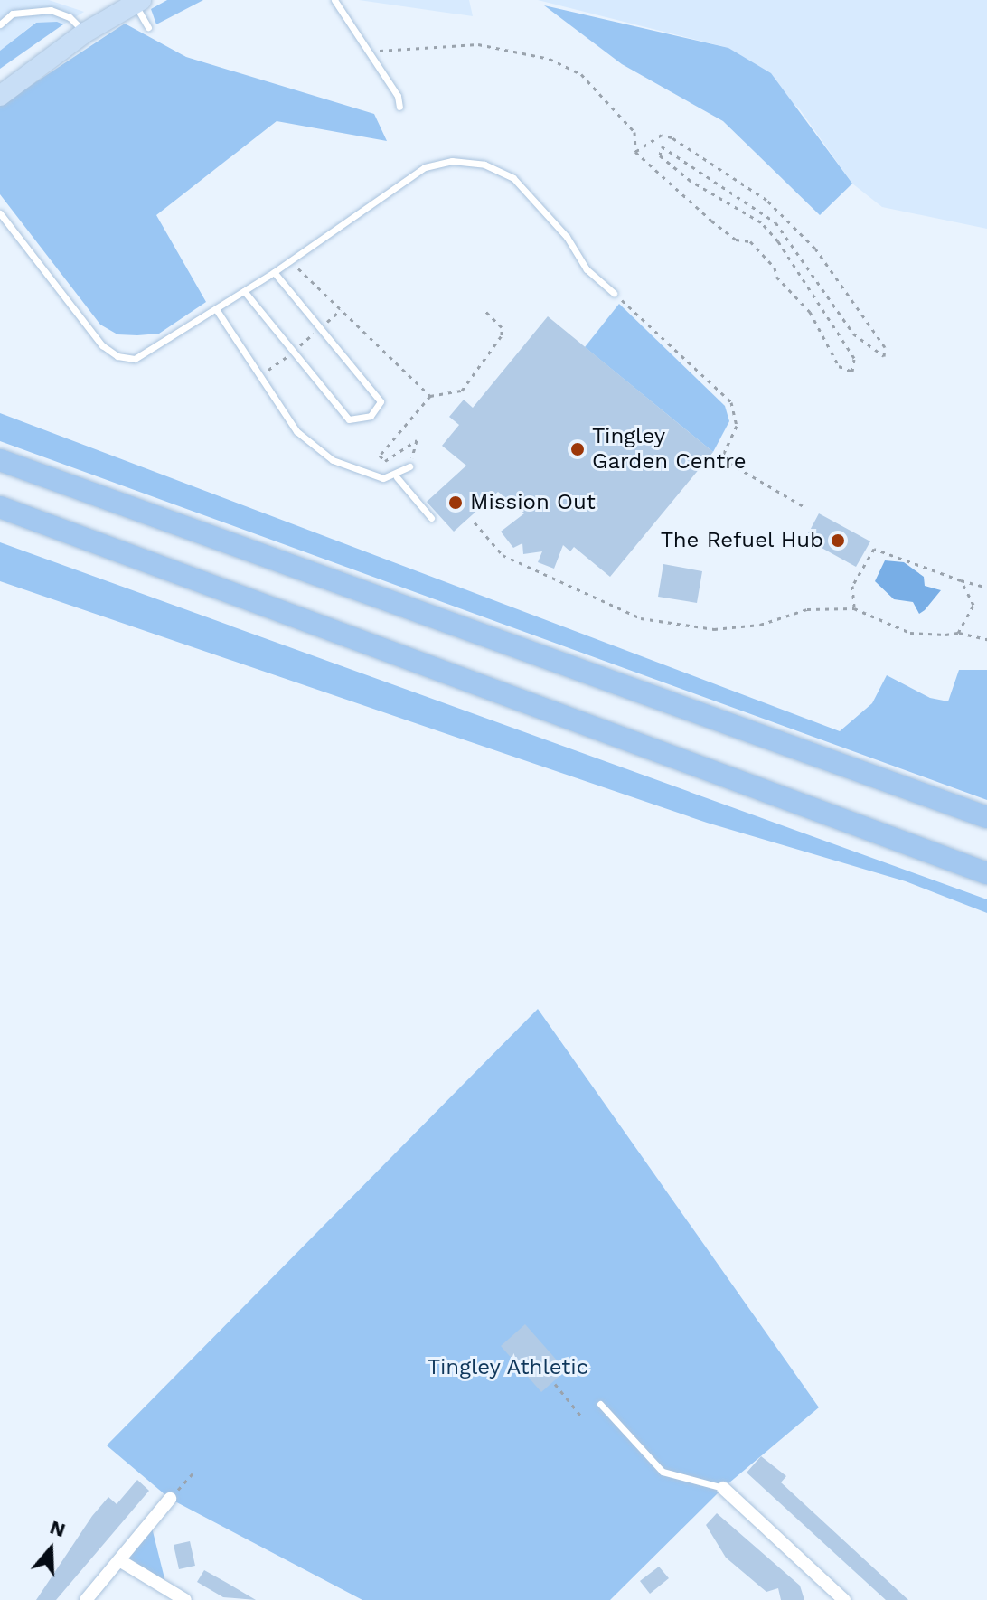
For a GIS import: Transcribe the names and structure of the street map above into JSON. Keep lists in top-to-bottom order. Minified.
{"parks":["Tingley Athletic"],"places":["Tingley Garden Centre","Mission Out","The Refuel Hub"],"north":"top"}
